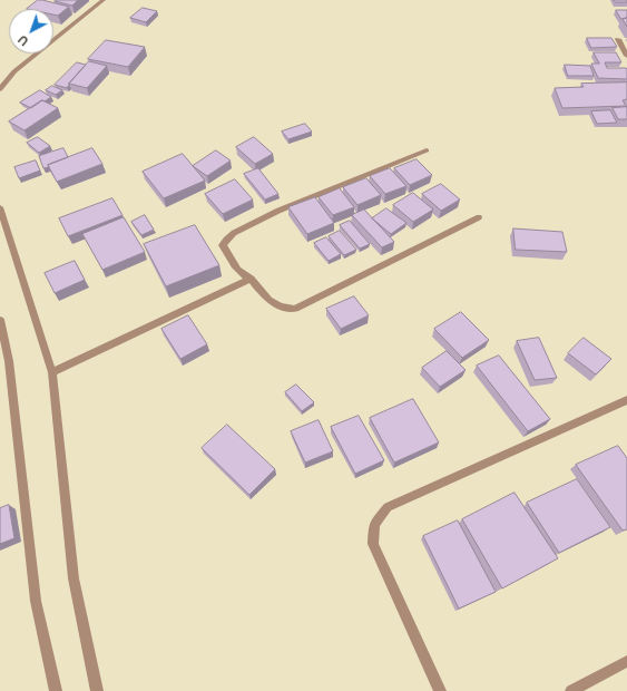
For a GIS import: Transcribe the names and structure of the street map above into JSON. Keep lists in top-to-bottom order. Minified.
{"north":"bottom left"}
